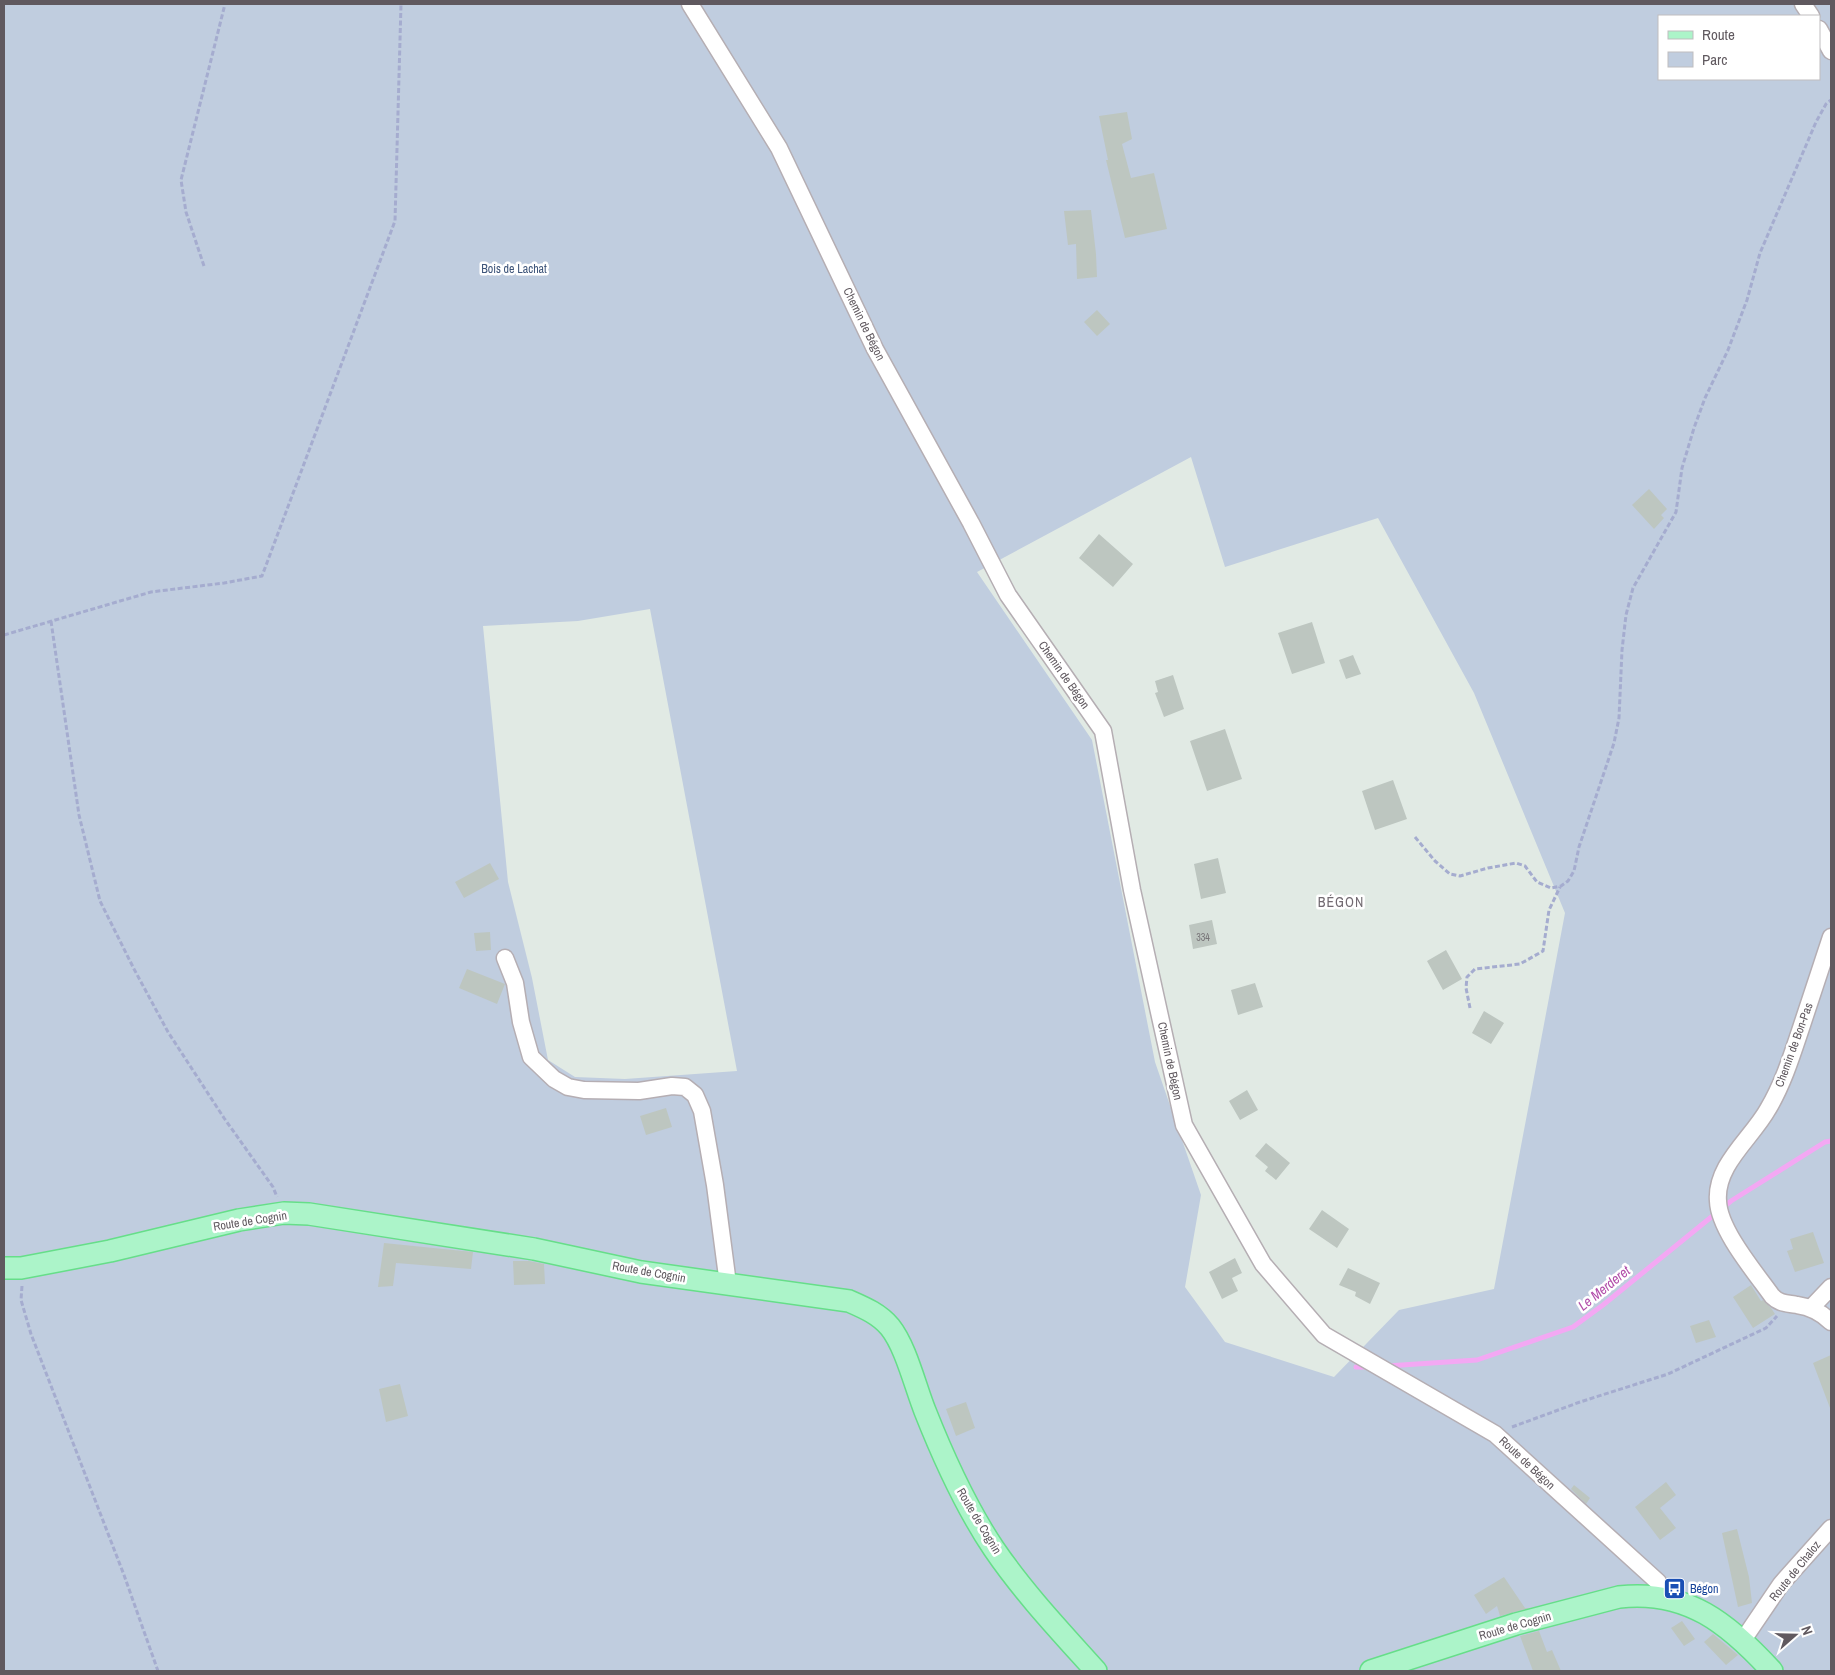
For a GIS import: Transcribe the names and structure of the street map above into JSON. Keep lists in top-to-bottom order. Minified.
{"streets":{"main road":["Route de Cognin"],"street":["Chemin de Bégon","Chemin de Bon-Pas","Route de Bégon","Route de Chaloz"]},"crossings":[["Chemin de Bégon","Route de Bégon"],["Route de Cognin","Route de Bégon"],["Route de Cognin","Route de Chaloz"]],"districts":["BÉGON"],"water":["Le Merderet"],"parks":["Bois de Lachat"],"places":{"bus stop":["Bégon"]},"house_numbers":["334"],"legend":["Route","Parc"],"north":"right"}
